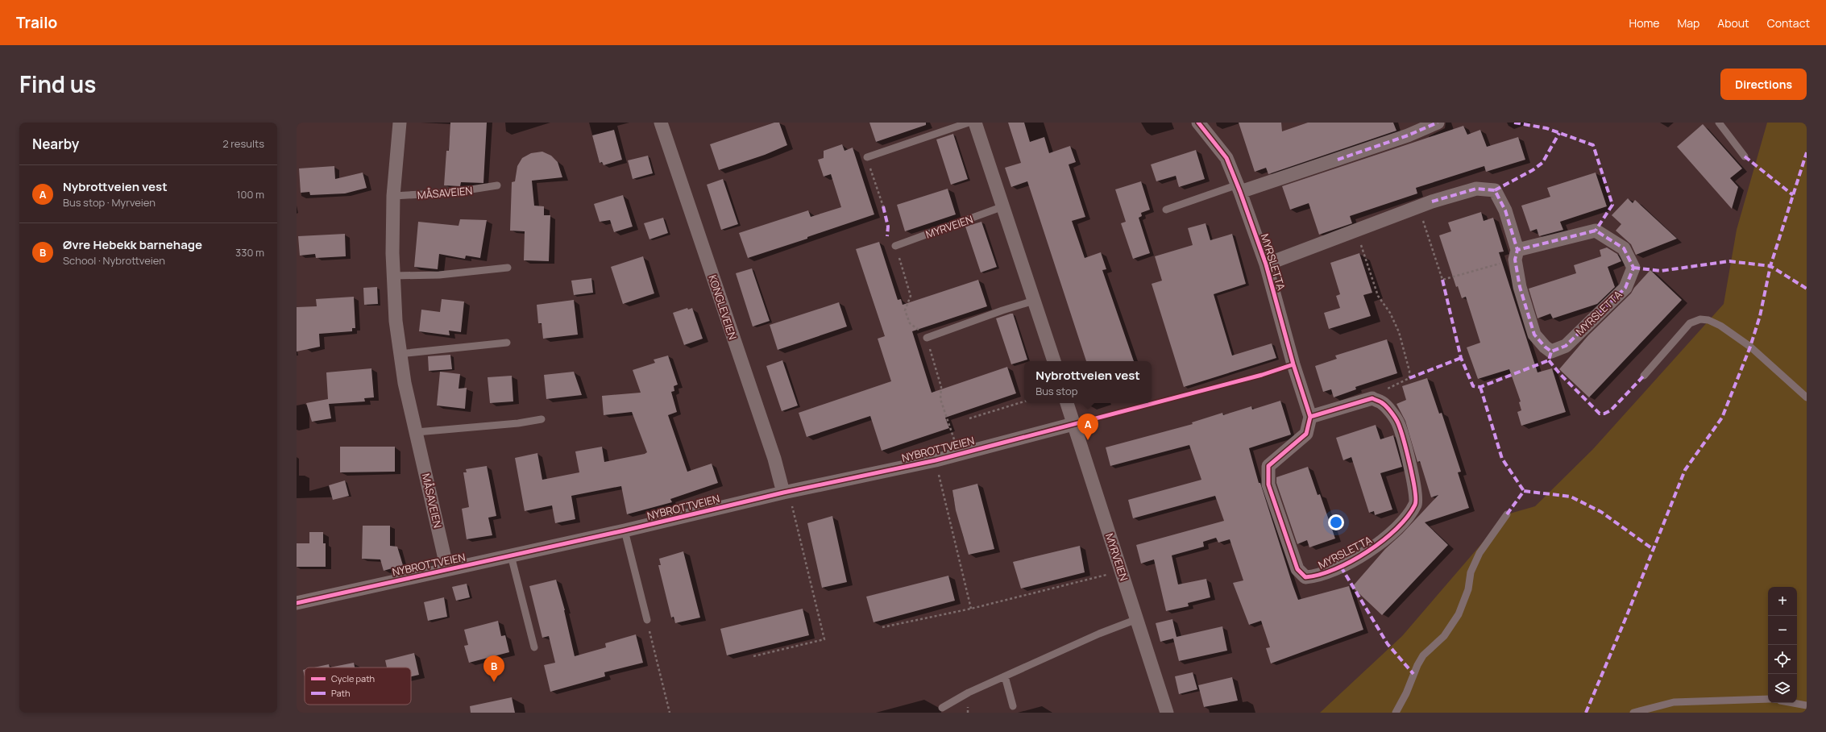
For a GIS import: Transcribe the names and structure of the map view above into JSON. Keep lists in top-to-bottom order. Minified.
{"streets":{"street":["MÅSAVEIEN","MYRVEIEN","MYRSLETTA","KONGLEVEIEN","NYBROTTVEIEN"]},"crossings":[["MÅSAVEIEN","NYBROTTVEIEN"],["MYRVEIEN","NYBROTTVEIEN"],["KONGLEVEIEN","NYBROTTVEIEN"]],"legend":["Cycle path","Path"],"page":{"header":"Trailo","nav":["Home","Map","About","Contact"],"title":"Find us","buttons":"Directions","heading":["Nearby","2 results"],"list":[{"mark":"A","name":"Nybrottveien vest","note":"Bus stop · Myrveien","value":"100 m"},{"mark":"B","name":"Øvre Hebekk barnehage","note":"School · Nybrottveien","value":"330 m"}],"popup":["Nybrottveien vest","Bus stop"],"pins":["A","B"],"map_buttons":["+","−"]}}
